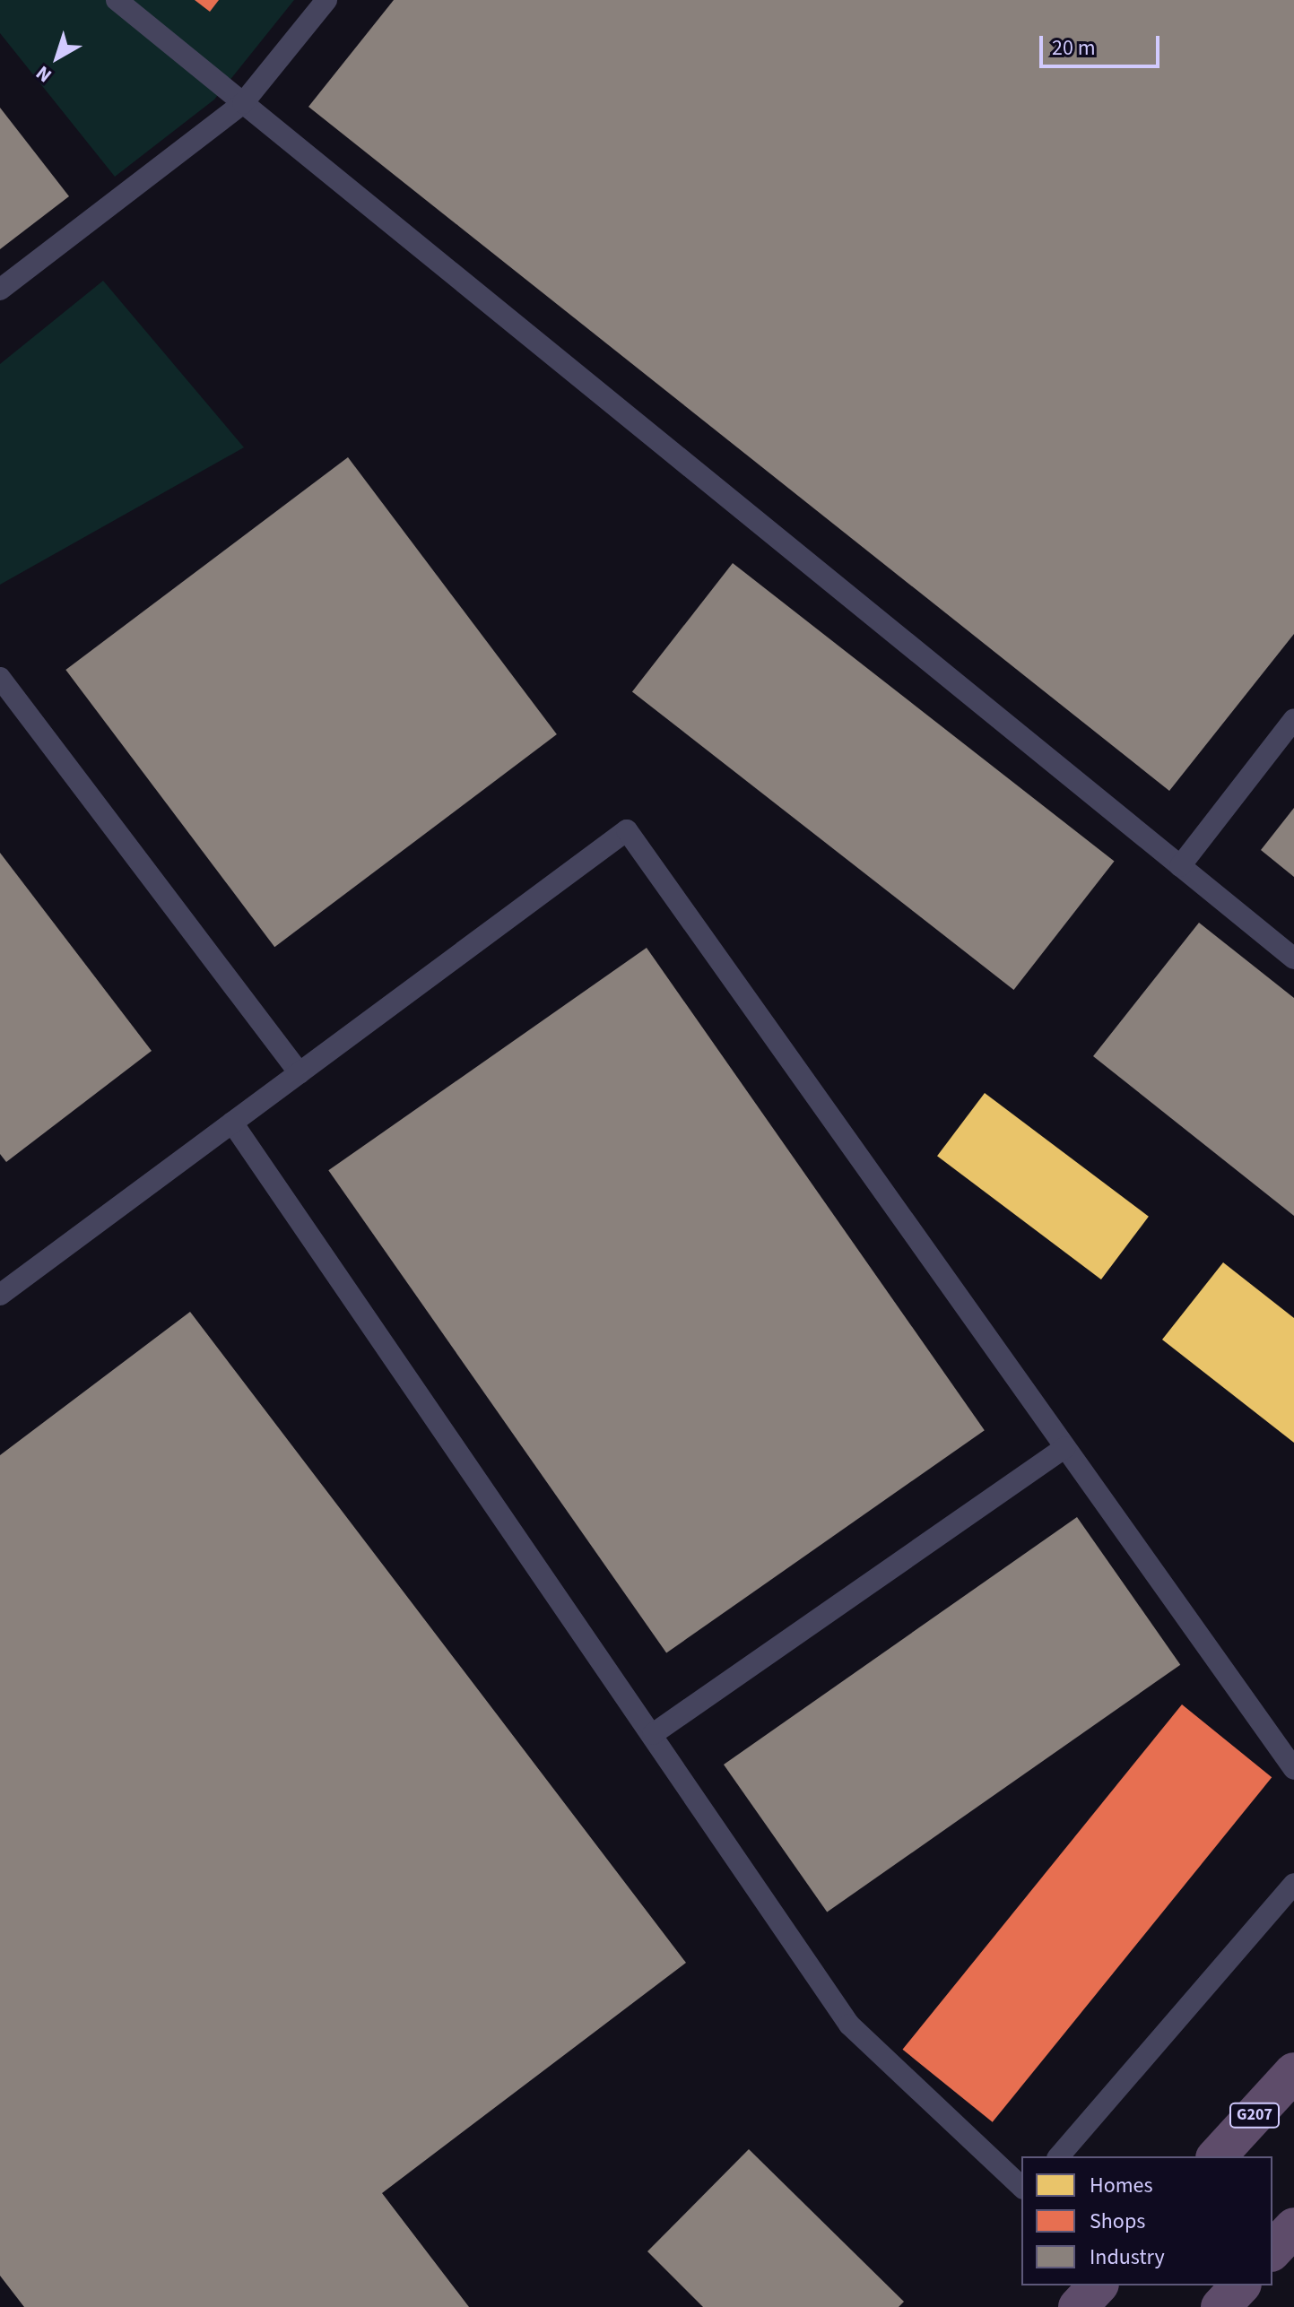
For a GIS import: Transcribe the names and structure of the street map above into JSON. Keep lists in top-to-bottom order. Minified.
{"streets":{"highway":["G207"]},"legend":["Homes","Shops","Industry"],"scale_bar":"20 m","north":"bottom left"}
